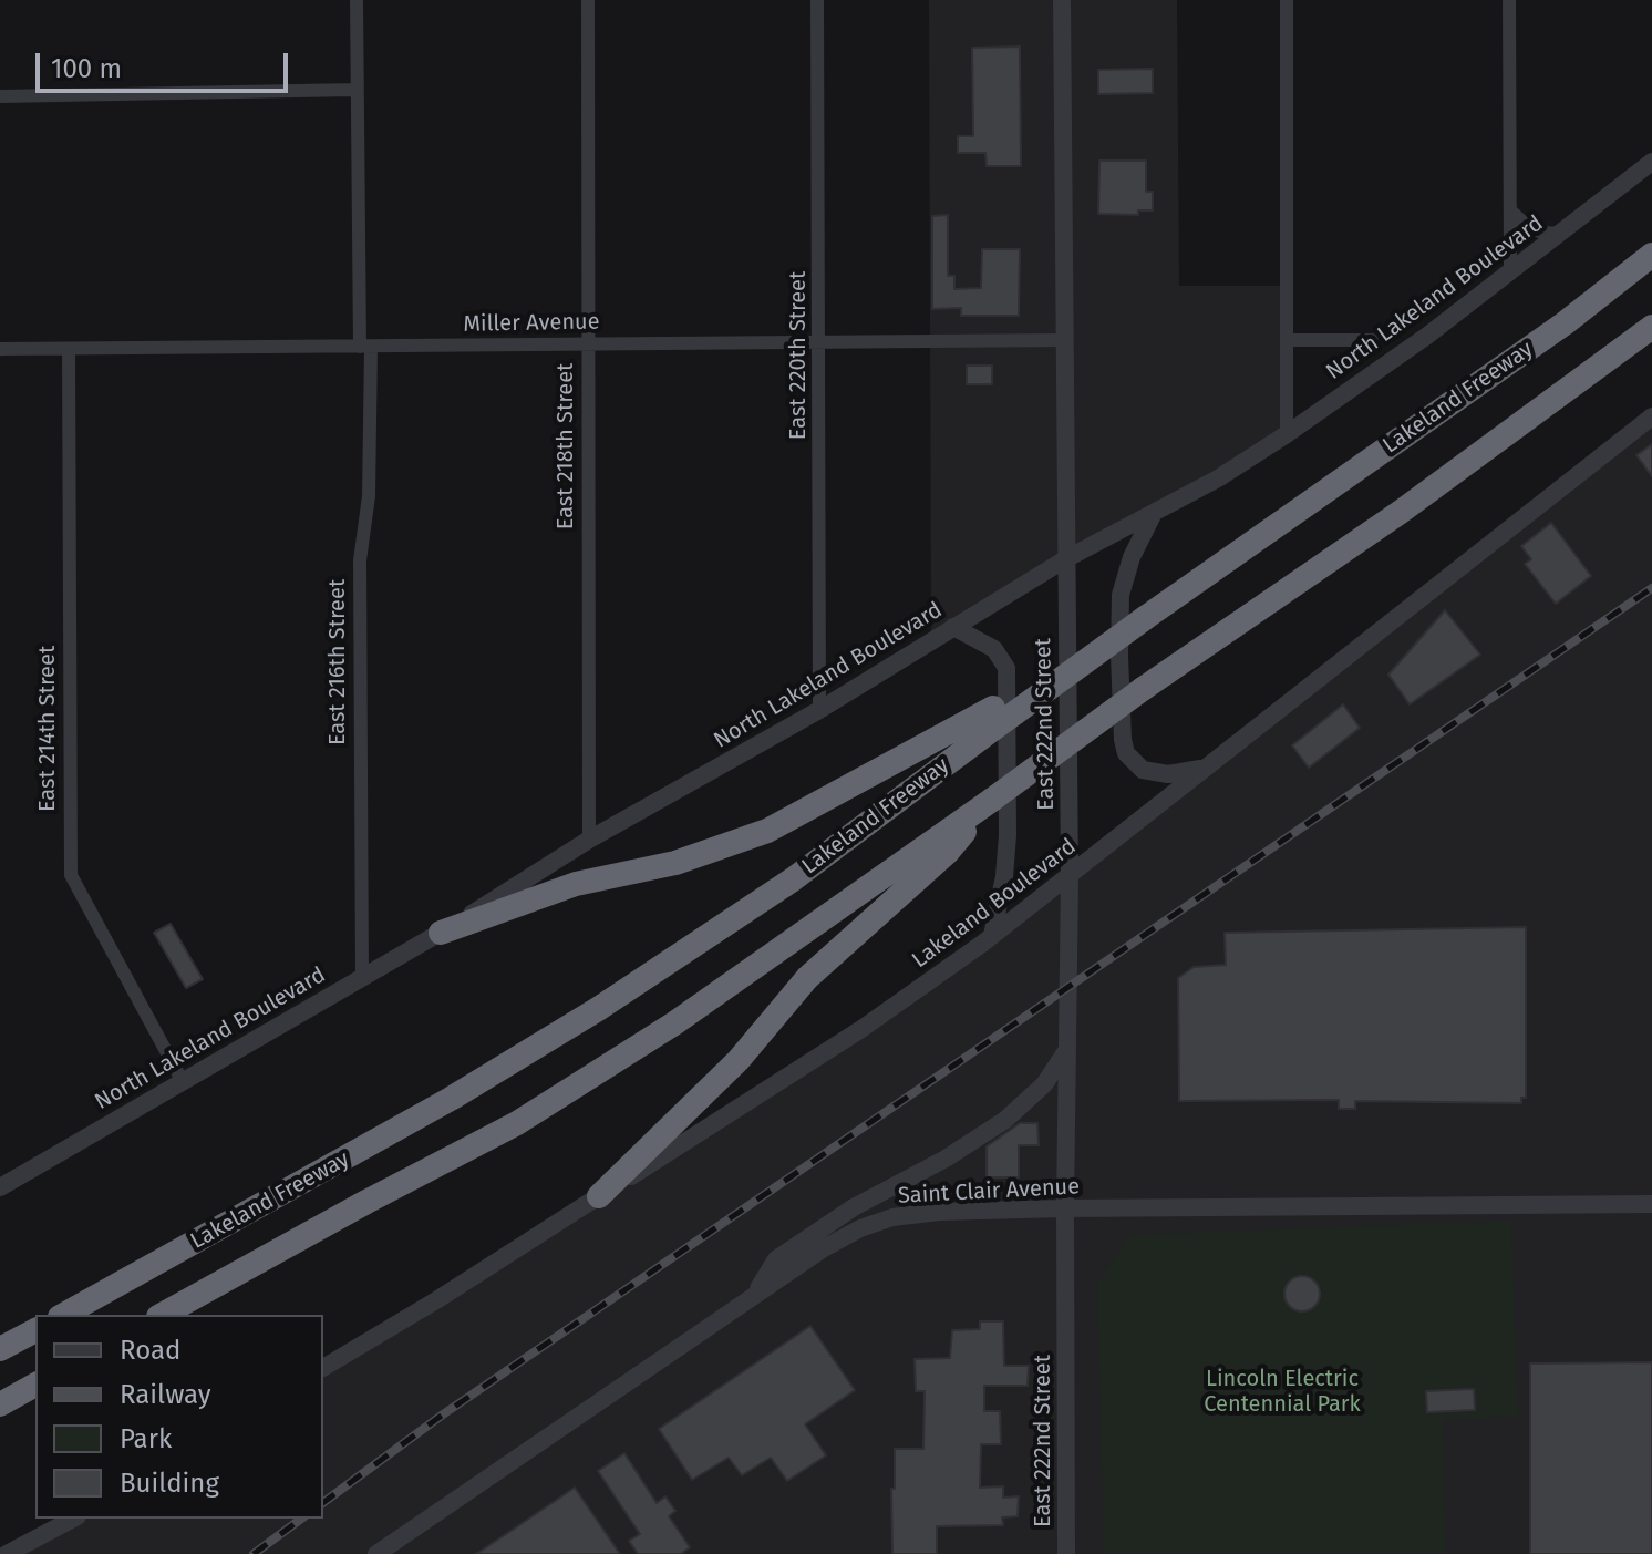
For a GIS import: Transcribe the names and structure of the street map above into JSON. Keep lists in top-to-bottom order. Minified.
{"streets":{"highway":["Lakeland Freeway"],"street":["North Lakeland Boulevard","Miller Avenue","East 220th Street","East 218th Street","East 216th Street","East 222nd Street","East 214th Street","Lakeland Boulevard","Saint Clair Avenue"]},"crossings":[["North Lakeland Boulevard","East 220th Street"],["North Lakeland Boulevard","East 218th Street"],["North Lakeland Boulevard","East 216th Street"],["North Lakeland Boulevard","East 222nd Street"],["North Lakeland Boulevard","East 214th Street"],["Miller Avenue","East 220th Street"],["Miller Avenue","East 218th Street"],["Miller Avenue","East 216th Street"],["Miller Avenue","East 222nd Street"],["Miller Avenue","East 214th Street"],["East 222nd Street","Lakeland Boulevard"],["East 222nd Street","Saint Clair Avenue"]],"parks":["Lincoln Electric Centennial Park"],"legend":["Road","Railway","Park","Building"],"scale_bar":"100 m"}
